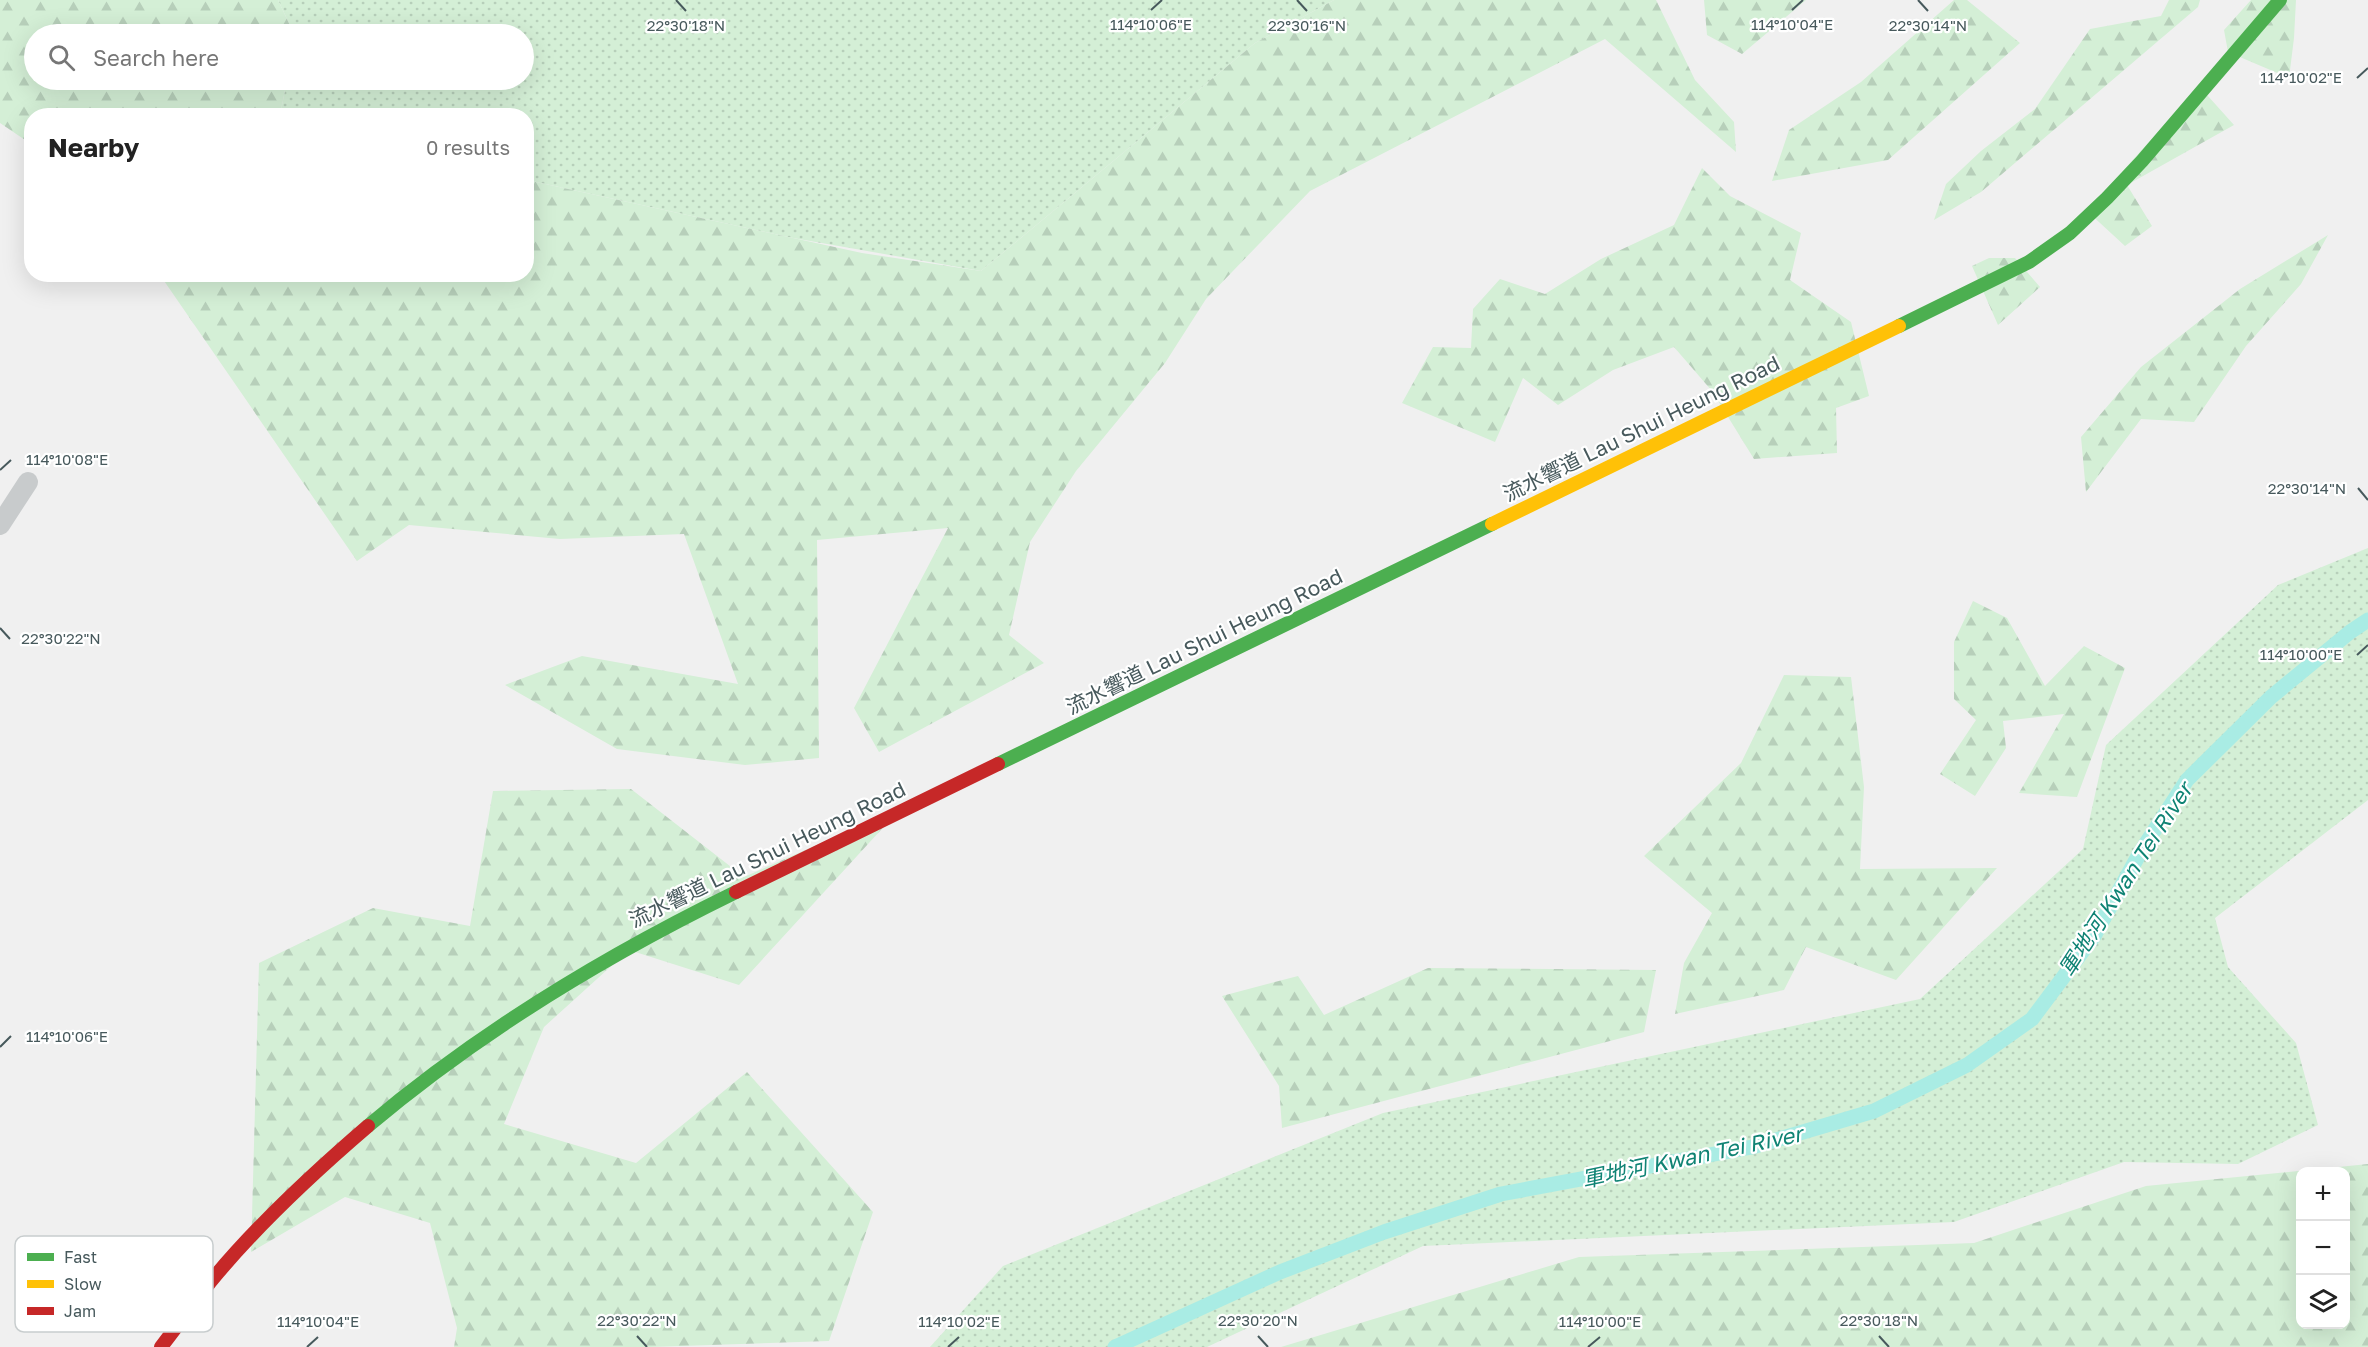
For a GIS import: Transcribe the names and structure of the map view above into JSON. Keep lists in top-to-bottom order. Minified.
{"streets":{"street":["流水響道 Lau Shui Heung Road"]},"water":["軍地河 Kwan Tei River"],"legend":["Fast","Slow","Jam"],"page":{"search":"Search here","heading":["Nearby","0 results"],"map_buttons":["+","−"]},"coordinates":["114°10'06\"E","114°10'04\"E","22°30'18\"N","22°30'16\"N","22°30'14\"N","114°10'02\"E","114°10'08\"E","22°30'22\"N","114°10'00\"E","22°30'20\"N"]}
